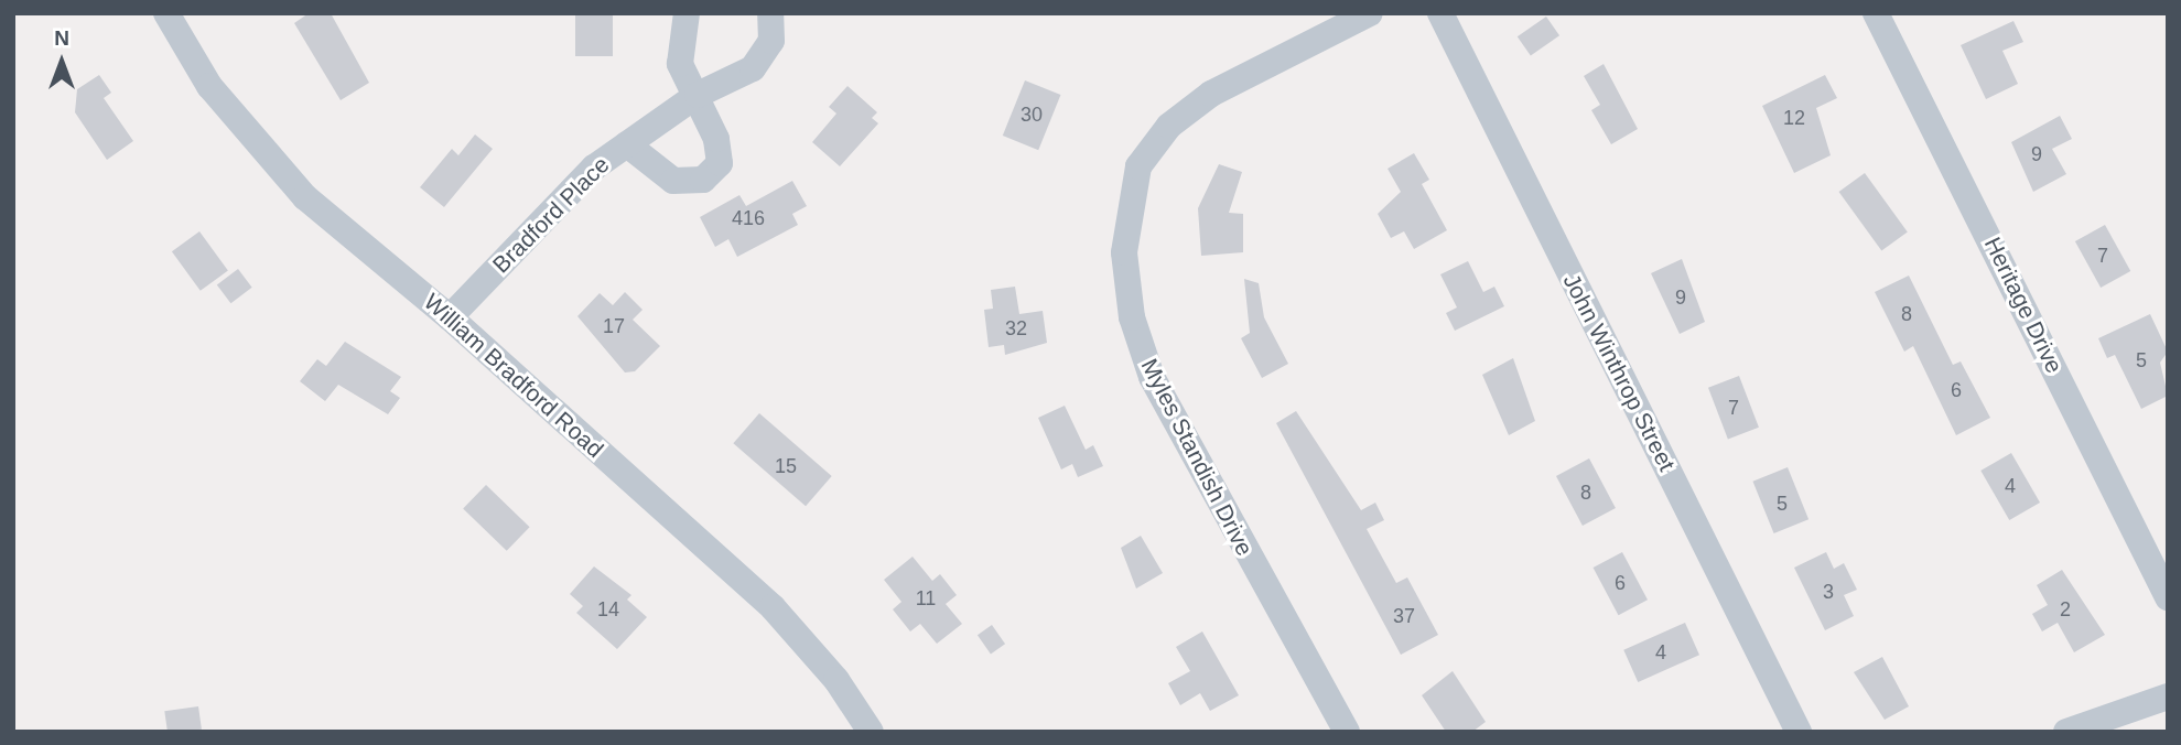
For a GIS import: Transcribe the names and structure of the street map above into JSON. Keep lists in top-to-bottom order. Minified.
{"streets":{"street":["Bradford Place","Heritage Drive","John Winthrop Street","William Bradford Road","Myles Standish Drive"]},"crossings":[["Bradford Place","William Bradford Road"]],"house_numbers":["30","12","9","416","7","9","8","17","32","5","6","7","15","4","8","5","6","3","11","14","2","37","4"],"north":"top"}
